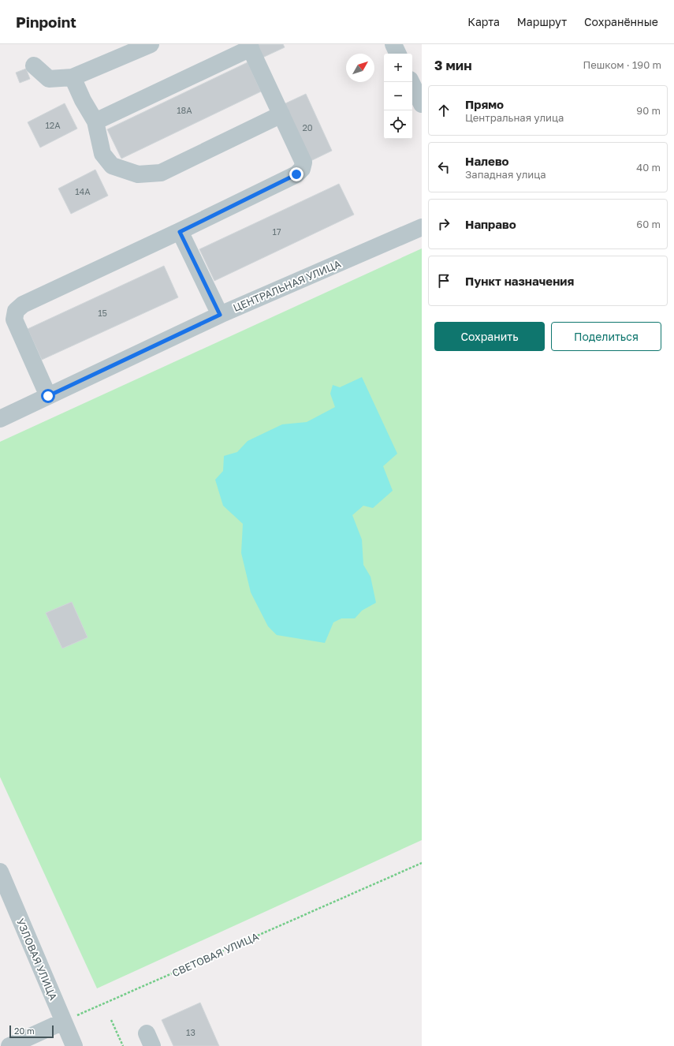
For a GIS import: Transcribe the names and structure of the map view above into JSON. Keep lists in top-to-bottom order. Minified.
{"streets":{"street":["ЦЕНТРАЛЬНАЯ УЛИЦА","УЗЛОВАЯ УЛИЦА"],"path":["СВЕТОВАЯ УЛИЦА"]},"crossings":[["СВЕТОВАЯ УЛИЦА","УЗЛОВАЯ УЛИЦА"]],"house_numbers":["18А","12А","20","14А","17","15","13"],"scale_bar":"20 m","north":"top right","page":{"header":"Pinpoint","nav":["Карта","Маршрут","Сохранённые"],"heading":["3 мин","Пешком · 190 m"],"map_buttons":["+","−"],"list":[["Прямо","Центральная улица","90 m"],["Налево","Западная улица","40 m"],["Направо","60 m"],"Пункт назначения"],"buttons":["Сохранить","Поделиться"],"scale":"20 m"}}
